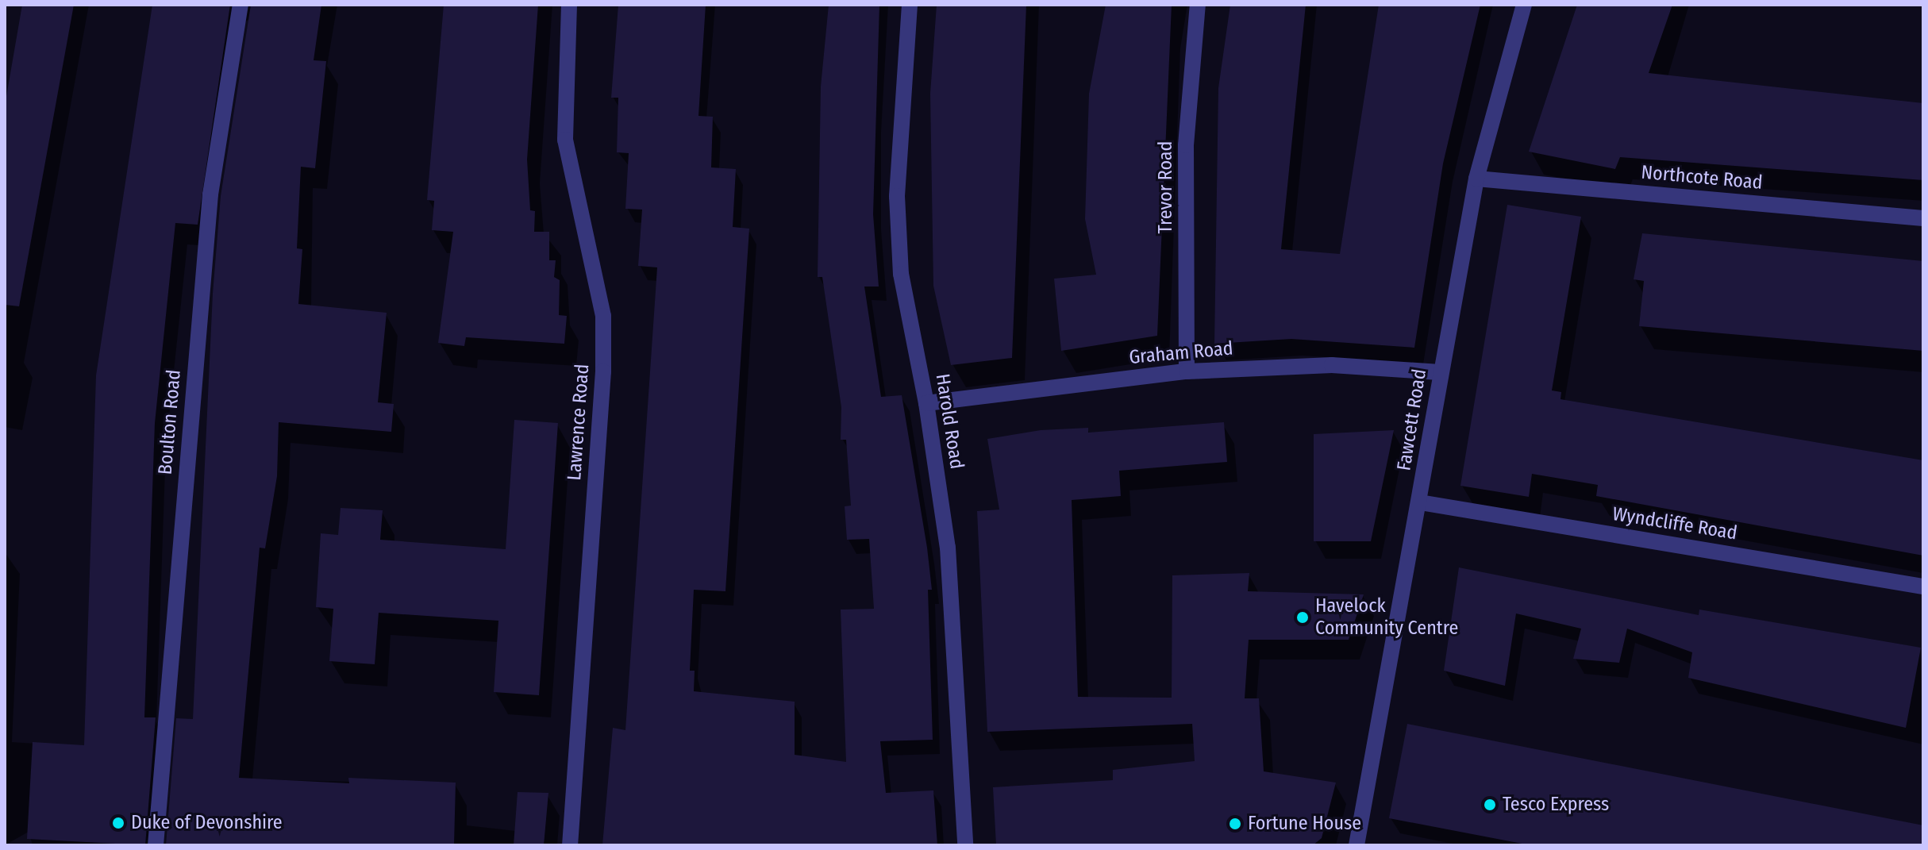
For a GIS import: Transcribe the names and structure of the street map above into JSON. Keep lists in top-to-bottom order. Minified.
{"streets":{"street":["Northcote Road","Trevor Road","Graham Road","Fawcett Road","Harold Road","Boulton Road","Lawrence Road","Wyndcliffe Road"]},"crossings":[["Northcote Road","Fawcett Road"],["Trevor Road","Graham Road"],["Graham Road","Fawcett Road"],["Graham Road","Harold Road"],["Fawcett Road","Wyndcliffe Road"]],"places":["Havelock Community Centre","Tesco Express","Duke of Devonshire","Fortune House"]}
